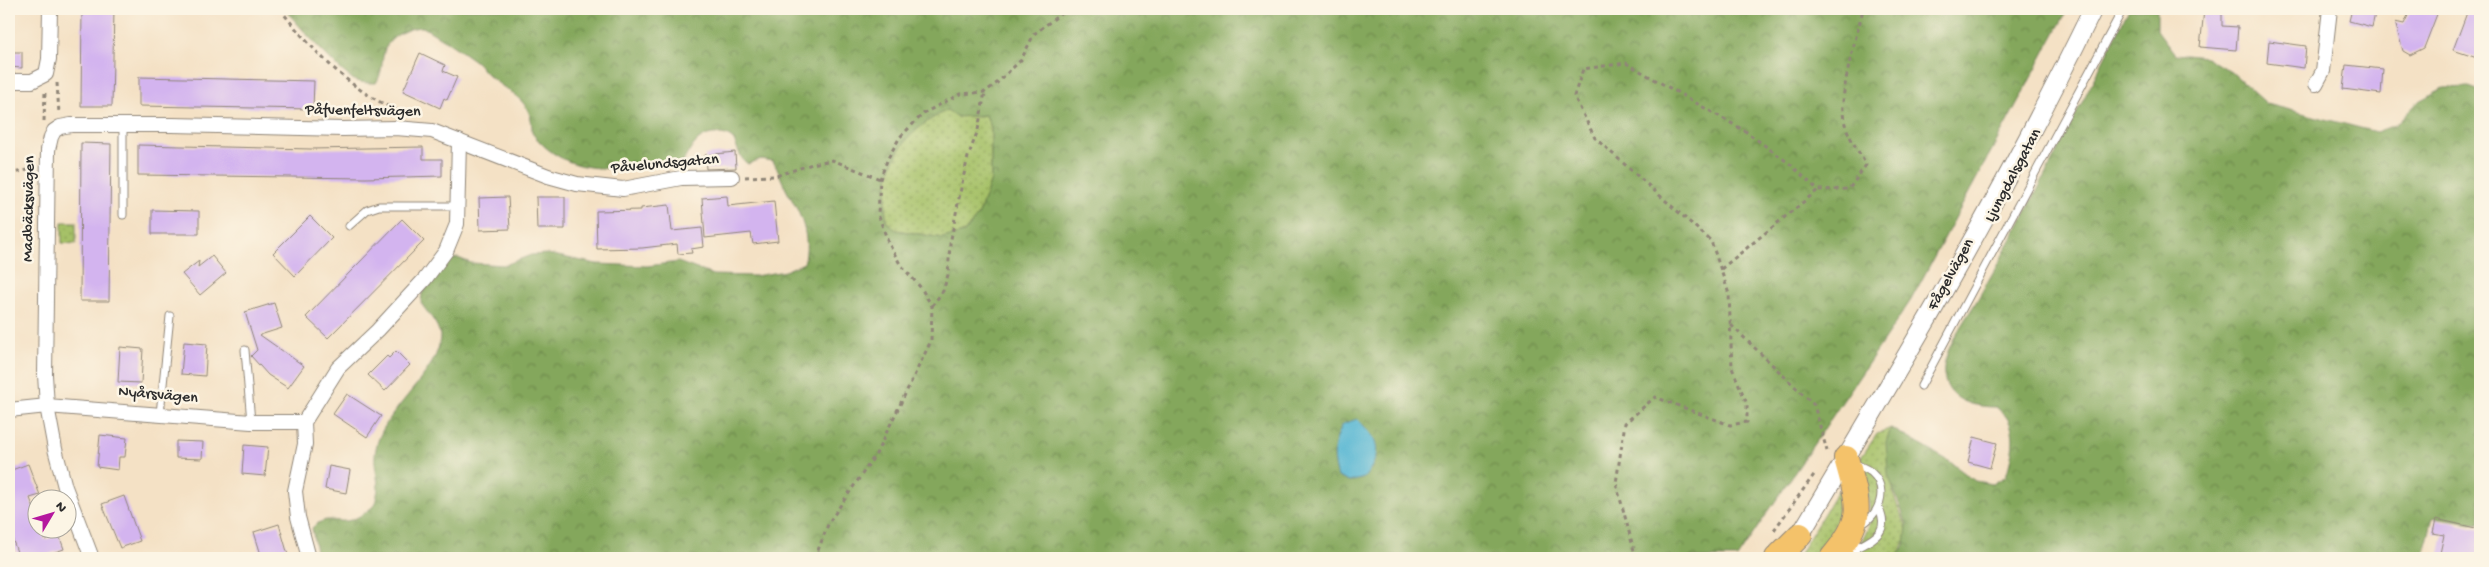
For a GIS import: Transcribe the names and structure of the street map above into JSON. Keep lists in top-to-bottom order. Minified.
{"streets":{"street":["Påfvenfeltsvägen","Påvelundsgatan","Madbäcksvägen","Fågelvägen","Nyårsvägen"],"lane":["Ljungdalsgatan"]},"crossings":[["Påfvenfeltsvägen","Påvelundsgatan"],["Påfvenfeltsvägen","Madbäcksvägen"],["Madbäcksvägen","Nyårsvägen"]],"north":"top right"}
